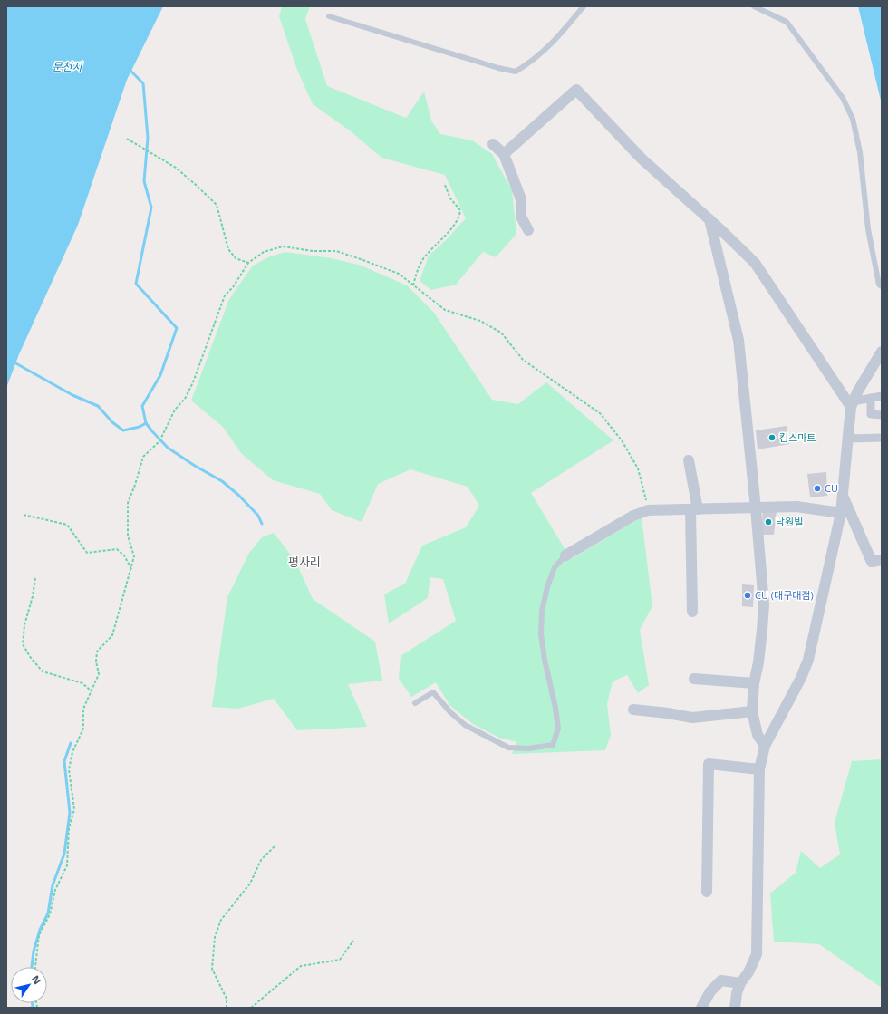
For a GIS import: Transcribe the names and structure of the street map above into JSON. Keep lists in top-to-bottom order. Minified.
{"districts":["평사리"],"water":["문천지"],"places":["킴스마트","CU","낙원빌","CU (대구대점)"],"north":"top right"}
